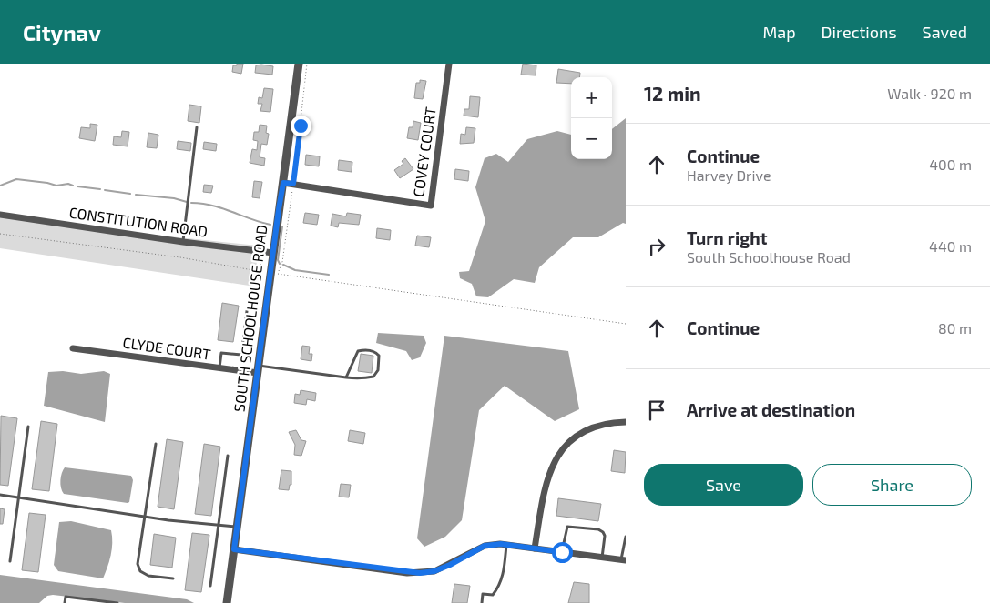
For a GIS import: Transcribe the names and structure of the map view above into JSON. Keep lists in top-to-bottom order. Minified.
{"streets":{"street":["COVEY COURT","CONSTITUTION ROAD","SOUTH SCHOOLHOUSE ROAD","CLYDE COURT"]},"crossings":[["COVEY COURT","SOUTH SCHOOLHOUSE ROAD"],["CONSTITUTION ROAD","SOUTH SCHOOLHOUSE ROAD"],["SOUTH SCHOOLHOUSE ROAD","CLYDE COURT"]],"page":{"header":"Citynav","nav":["Map","Directions","Saved"],"heading":["12 min","Walk · 920 m"],"map_buttons":["+","−"],"list":[["Continue","Harvey Drive","400 m"],["Turn right","South Schoolhouse Road","440 m"],["Continue","80 m"],"Arrive at destination"],"buttons":["Save","Share"]}}
